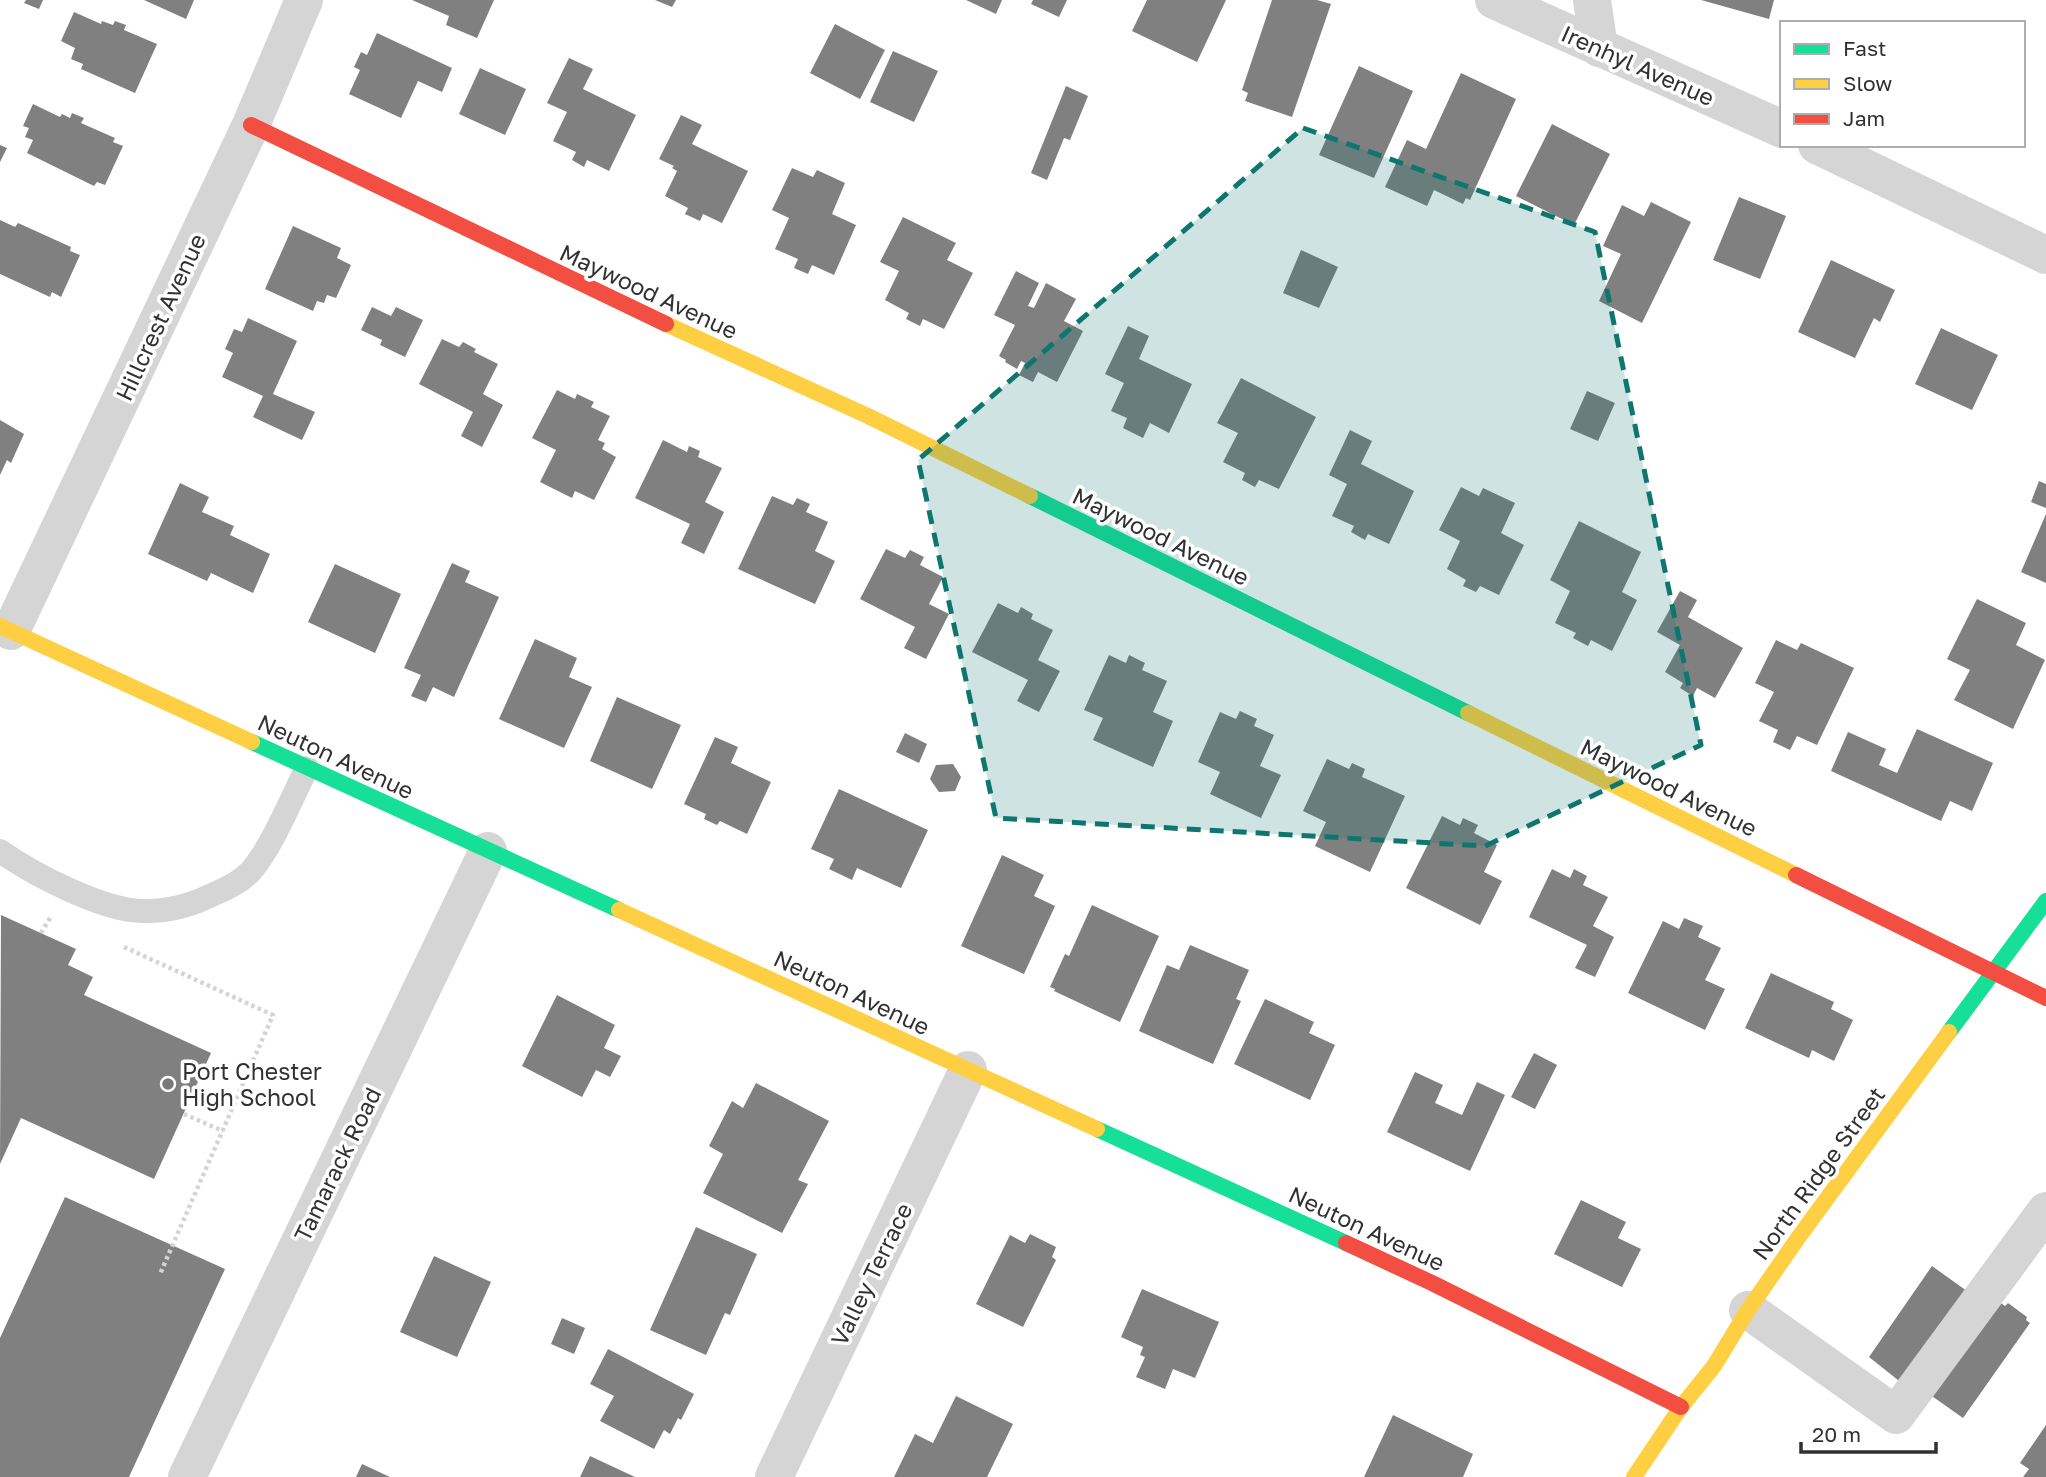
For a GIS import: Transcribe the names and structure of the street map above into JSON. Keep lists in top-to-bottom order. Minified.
{"streets":{"street":["Irenhyl Avenue","Maywood Avenue","Hillcrest Avenue","Neuton Avenue","Tamarack Road","North Ridge Street","Valley Terrace"]},"crossings":[["Maywood Avenue","Hillcrest Avenue"],["Maywood Avenue","North Ridge Street"],["Hillcrest Avenue","Neuton Avenue"],["Neuton Avenue","Tamarack Road"],["Neuton Avenue","North Ridge Street"],["Neuton Avenue","Valley Terrace"]],"places":["Port Chester High School"],"legend":["Fast","Slow","Jam"],"scale_bar":"20 m"}
